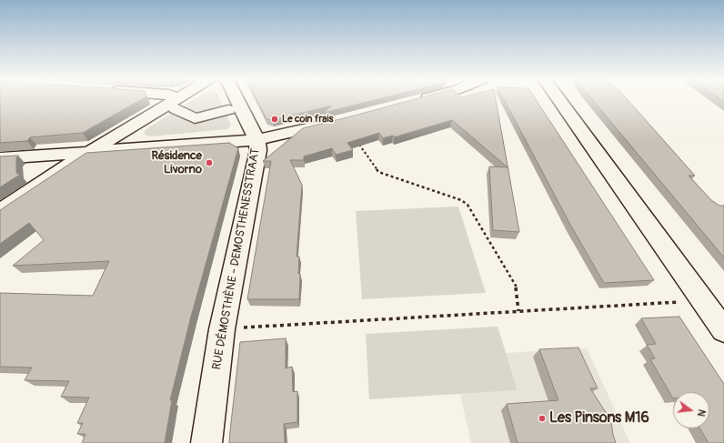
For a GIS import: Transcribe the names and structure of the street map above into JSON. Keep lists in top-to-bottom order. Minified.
{"streets":{"street":["RUE DÉMOSTHÈNE - DEMOSTHENESSTRAAT"]},"places":["Le coin frais","Résidence Livorno","Les Pinsons M16"],"north":"right"}
